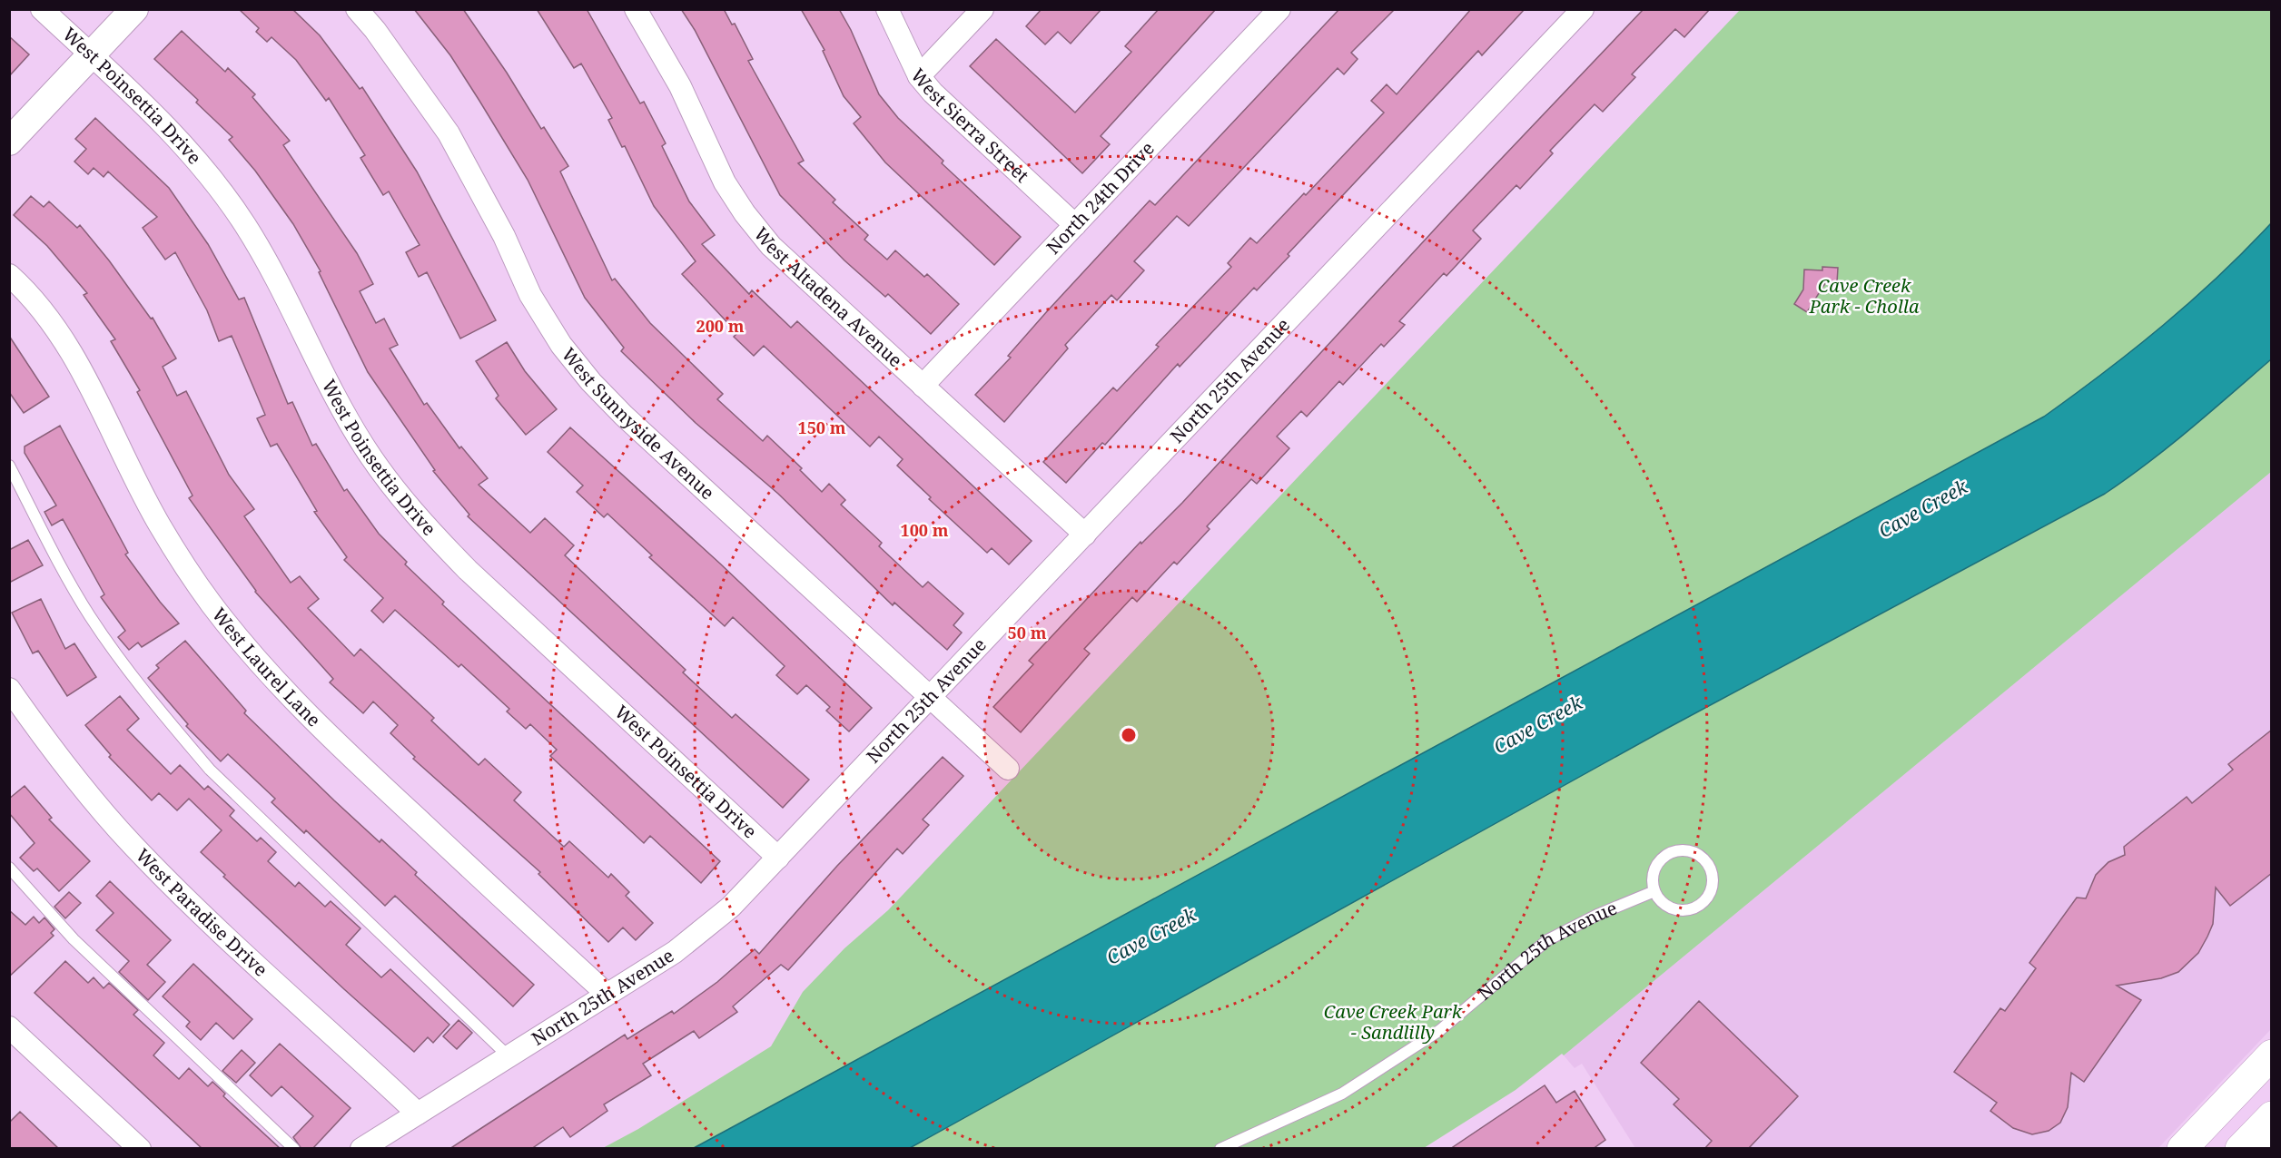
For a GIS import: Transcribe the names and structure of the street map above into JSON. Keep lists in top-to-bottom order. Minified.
{"streets":{"street":["West Poinsettia Drive","West Sierra Street","North 24th Drive","West Altadena Avenue","North 25th Avenue","West Sunnyside Avenue","West Laurel Lane","West Paradise Drive"]},"crossings":[["West Poinsettia Drive","North 25th Avenue"],["West Sierra Street","North 24th Drive"],["North 24th Drive","West Altadena Avenue"],["West Altadena Avenue","North 25th Avenue"],["North 25th Avenue","West Sunnyside Avenue"],["North 25th Avenue","West Laurel Lane"],["North 25th Avenue","West Paradise Drive"]],"water":["Cave Creek"],"parks":["Cave Creek Park - Cholla","Cave Creek Park - Sandlilly"],"rings":["200 m","150 m","100 m","50 m"]}
